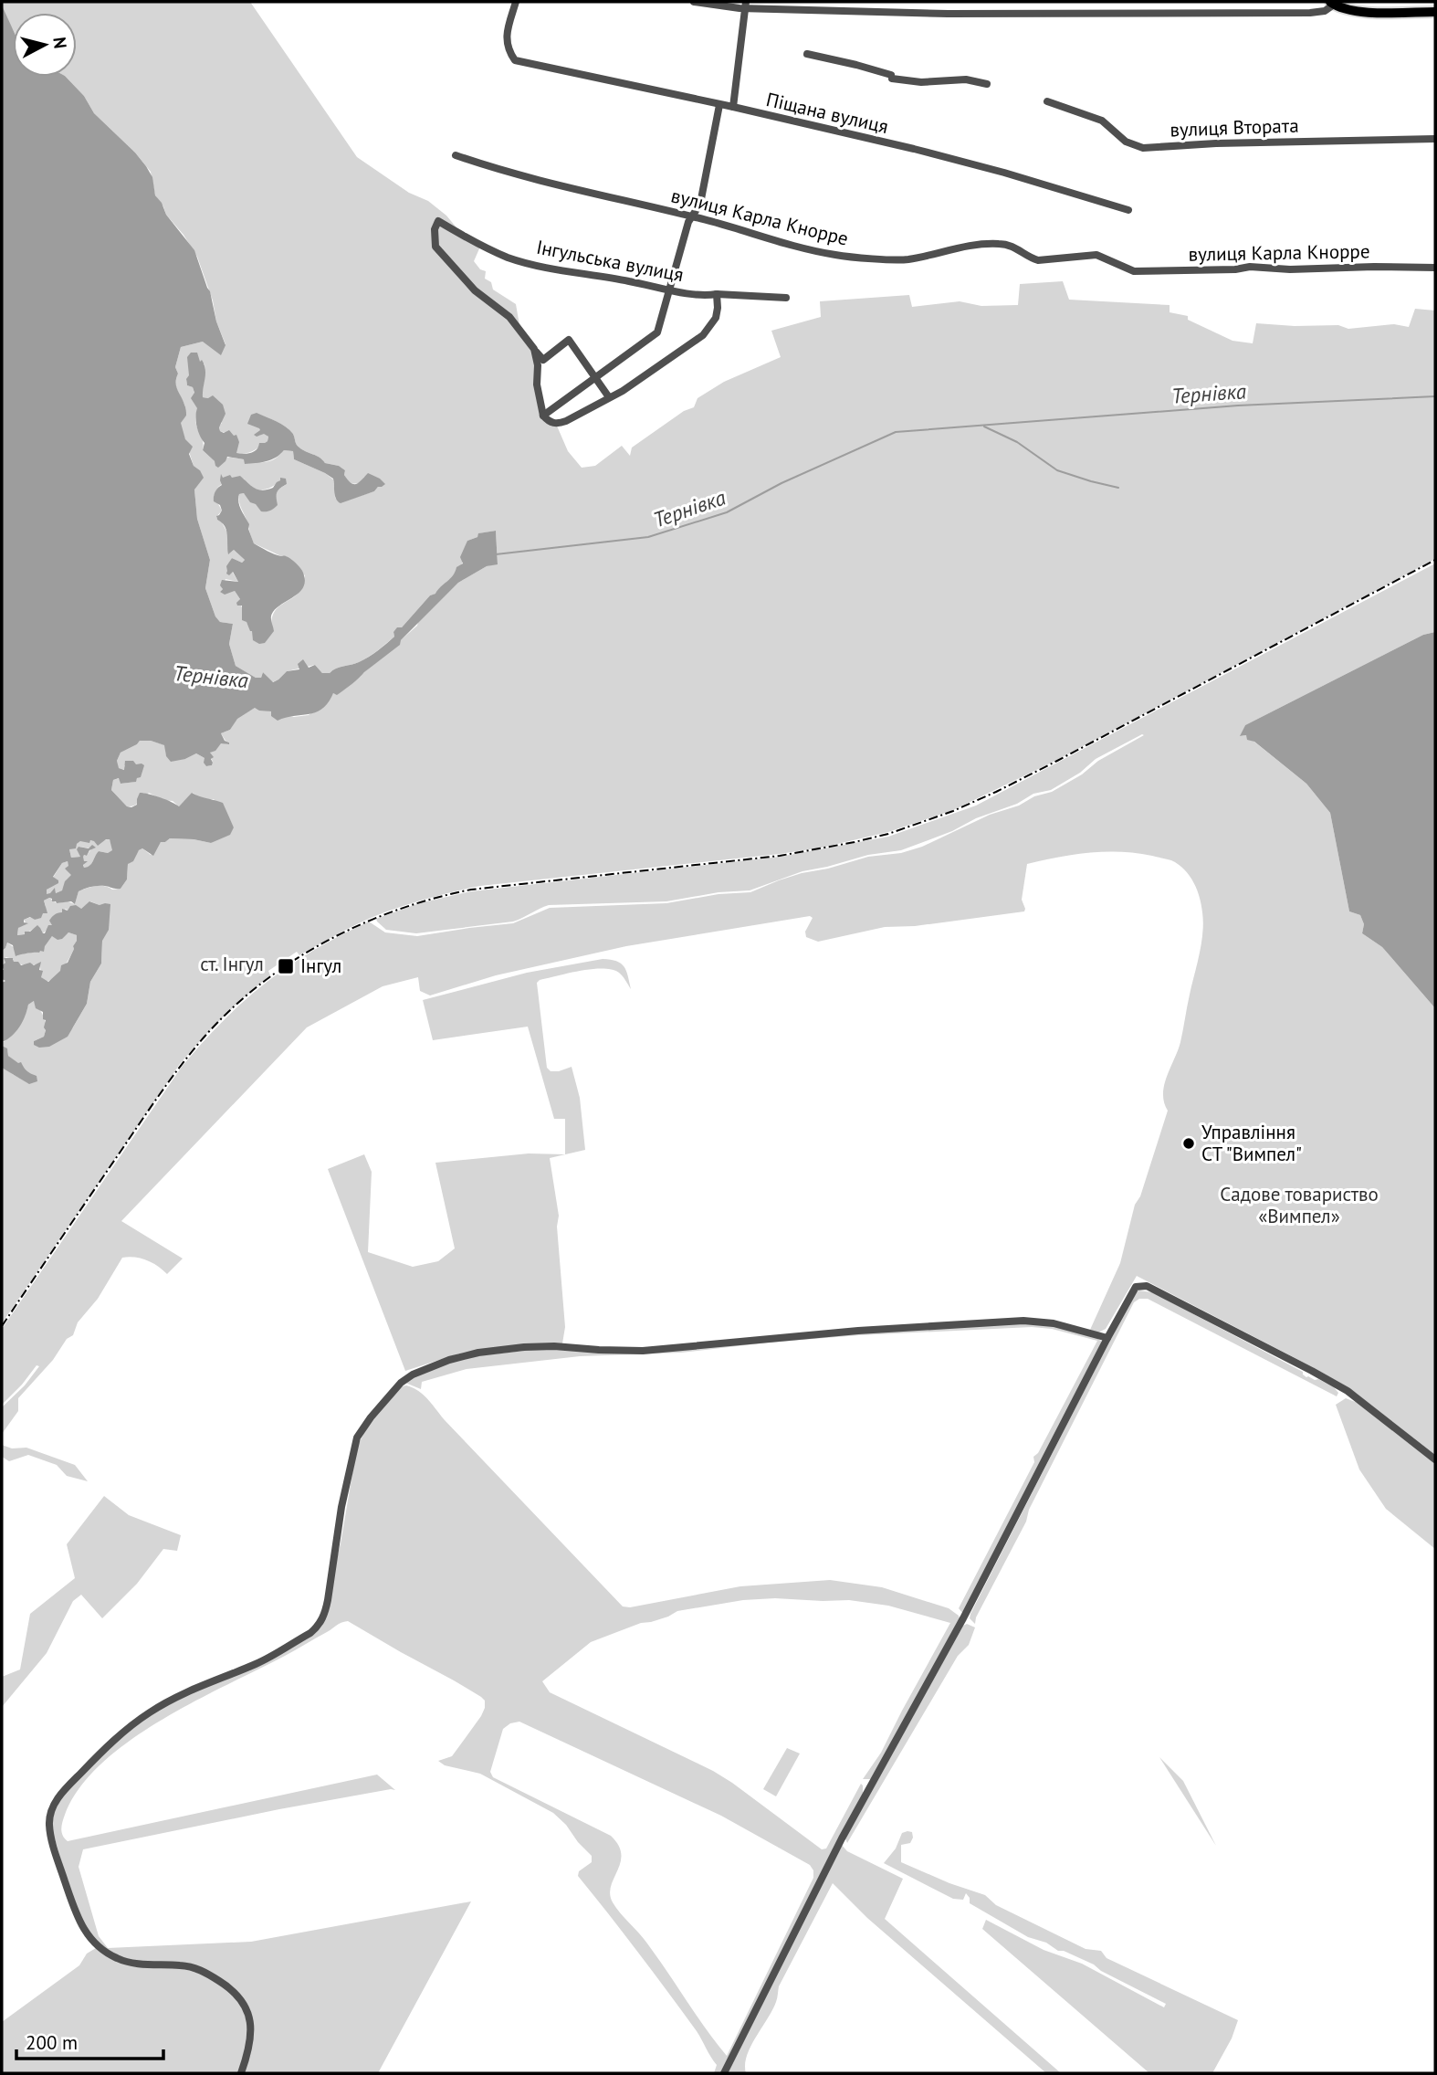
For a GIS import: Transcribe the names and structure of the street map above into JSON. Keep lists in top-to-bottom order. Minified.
{"streets":{"street":["Піщана вулиця","вулиця Втората","вулиця Карла Кнорре","Інгульська вулиця"]},"water":["Тернівка"],"parks":["ст. Інгул","Садове товариство «Вимпел»"],"places":{"transit":["Інгул"],"other":["Управління СТ \"Вимпел\""]},"scale_bar":"200 m","north":"right"}
